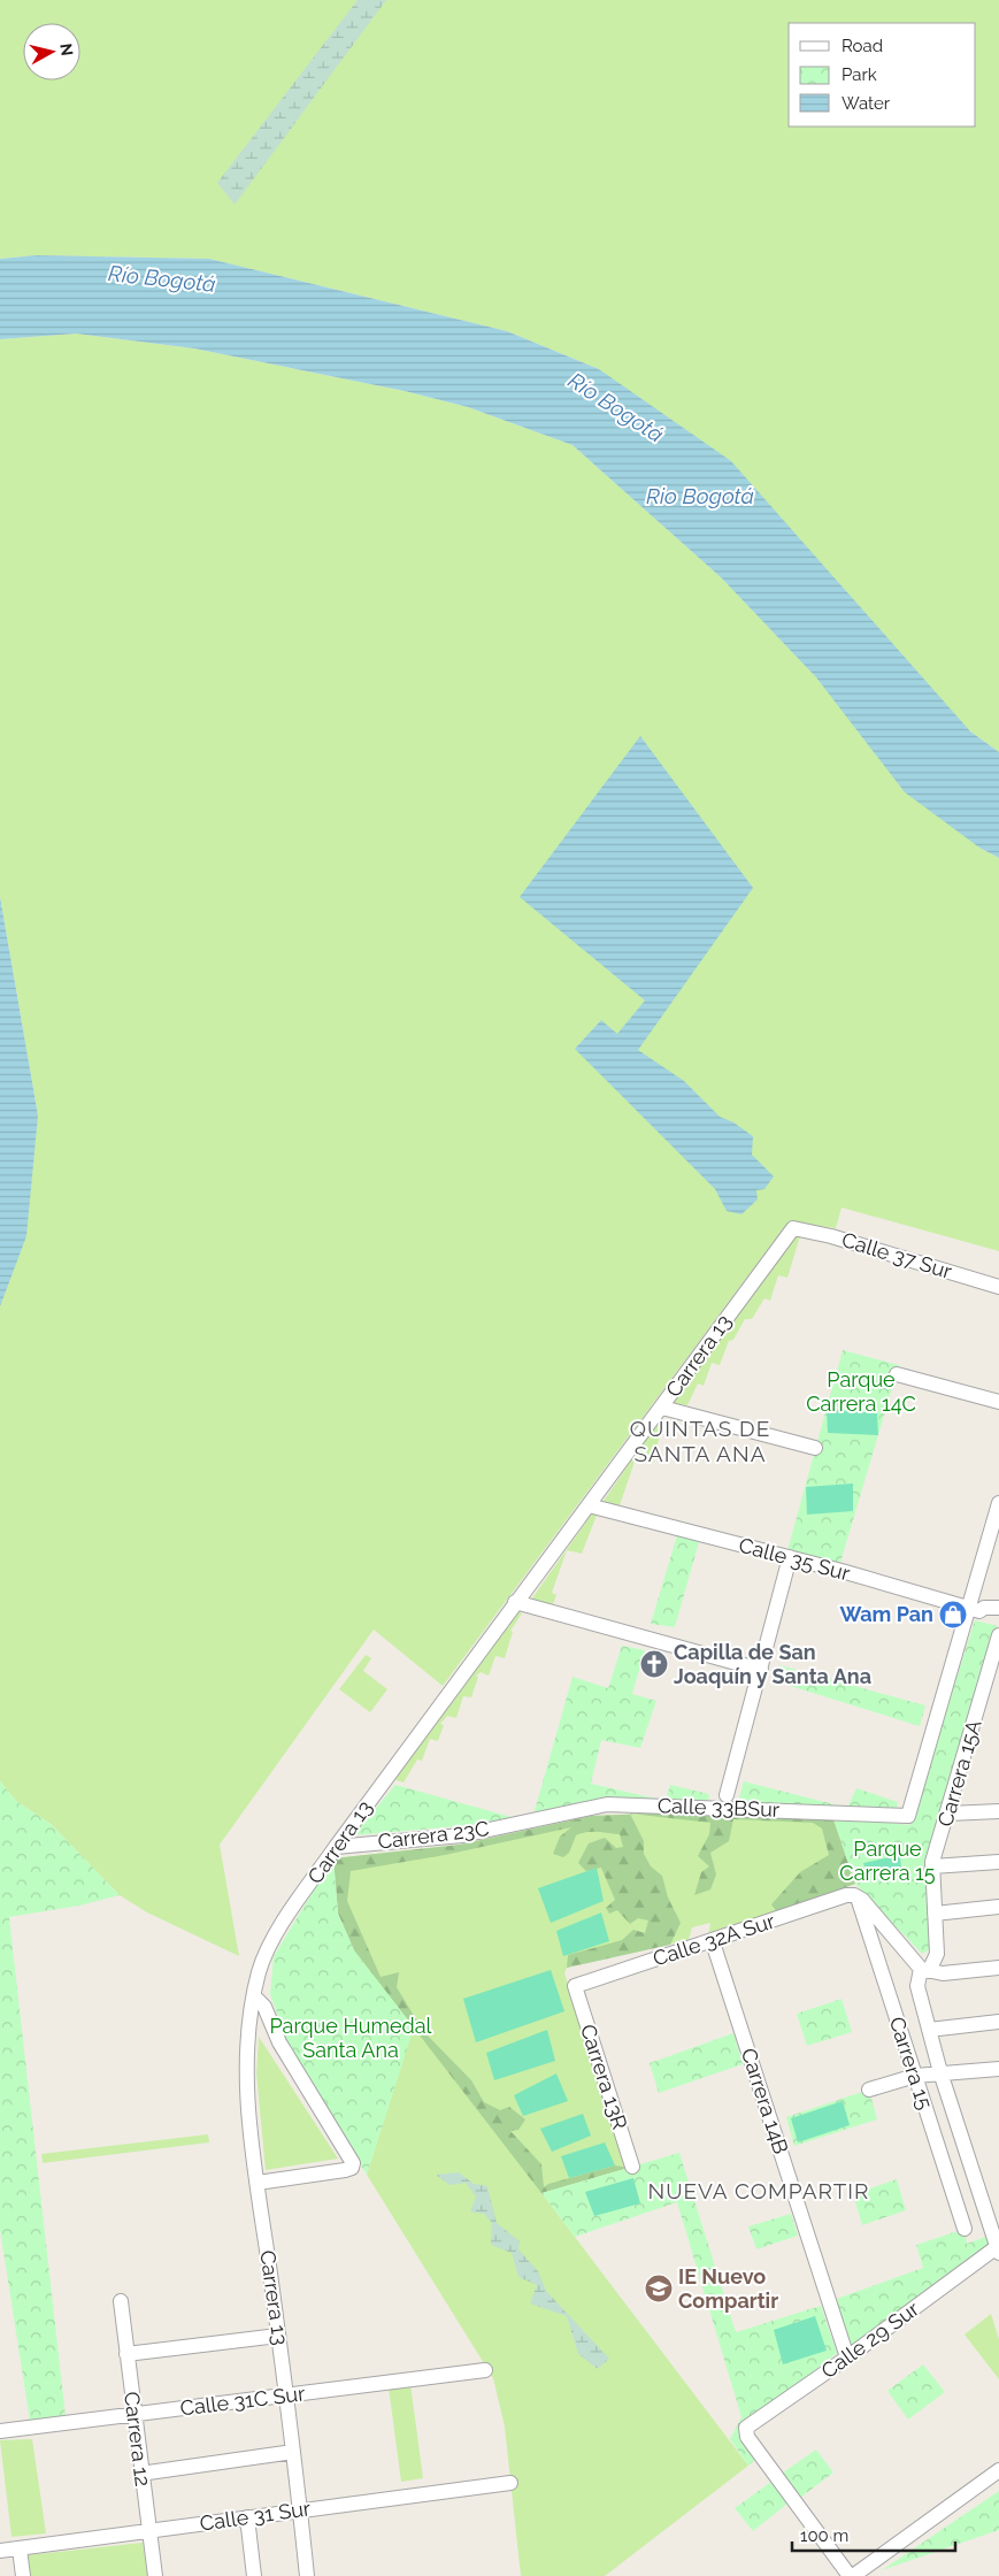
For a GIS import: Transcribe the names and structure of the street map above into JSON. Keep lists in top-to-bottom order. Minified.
{"streets":{"street":["Calle 37 Sur","Carrera 13","Calle 35 Sur","Carrera 15A","Calle 33BSur","Carrera 23C","Calle 32A Sur","Carrera 15","Carrera 13R","Carrera 14B","Calle 29 Sur","Calle 31C Sur","Carrera 12","Calle 31 Sur"]},"crossings":[["Calle 37 Sur","Carrera 13"],["Carrera 13","Calle 35 Sur"],["Carrera 13","Carrera 23C"],["Carrera 13","Calle 31C Sur"],["Carrera 13","Calle 31 Sur"],["Calle 35 Sur","Calle 33BSur"],["Carrera 15A","Calle 29 Sur"],["Calle 33BSur","Carrera 23C"],["Calle 32A Sur","Carrera 15"],["Calle 32A Sur","Carrera 13R"],["Calle 32A Sur","Carrera 14B"],["Carrera 14B","Calle 29 Sur"],["Calle 31C Sur","Carrera 12"],["Carrera 12","Calle 31 Sur"]],"districts":["QUINTAS DE SANTA ANA","NUEVA COMPARTIR"],"water":["Río Bogotá","Rio Bogotá"],"parks":["Parque Carrera 14C","Parque Carrera 15","Parque Humedal Santa Ana"],"places":{"shop":["Wam Pan"],"church":["Capilla de San Joaquín y Santa Ana"],"school or university":["IE Nuevo Compartir"]},"legend":["Road","Park","Water"],"scale_bar":"100 m","north":"right"}
